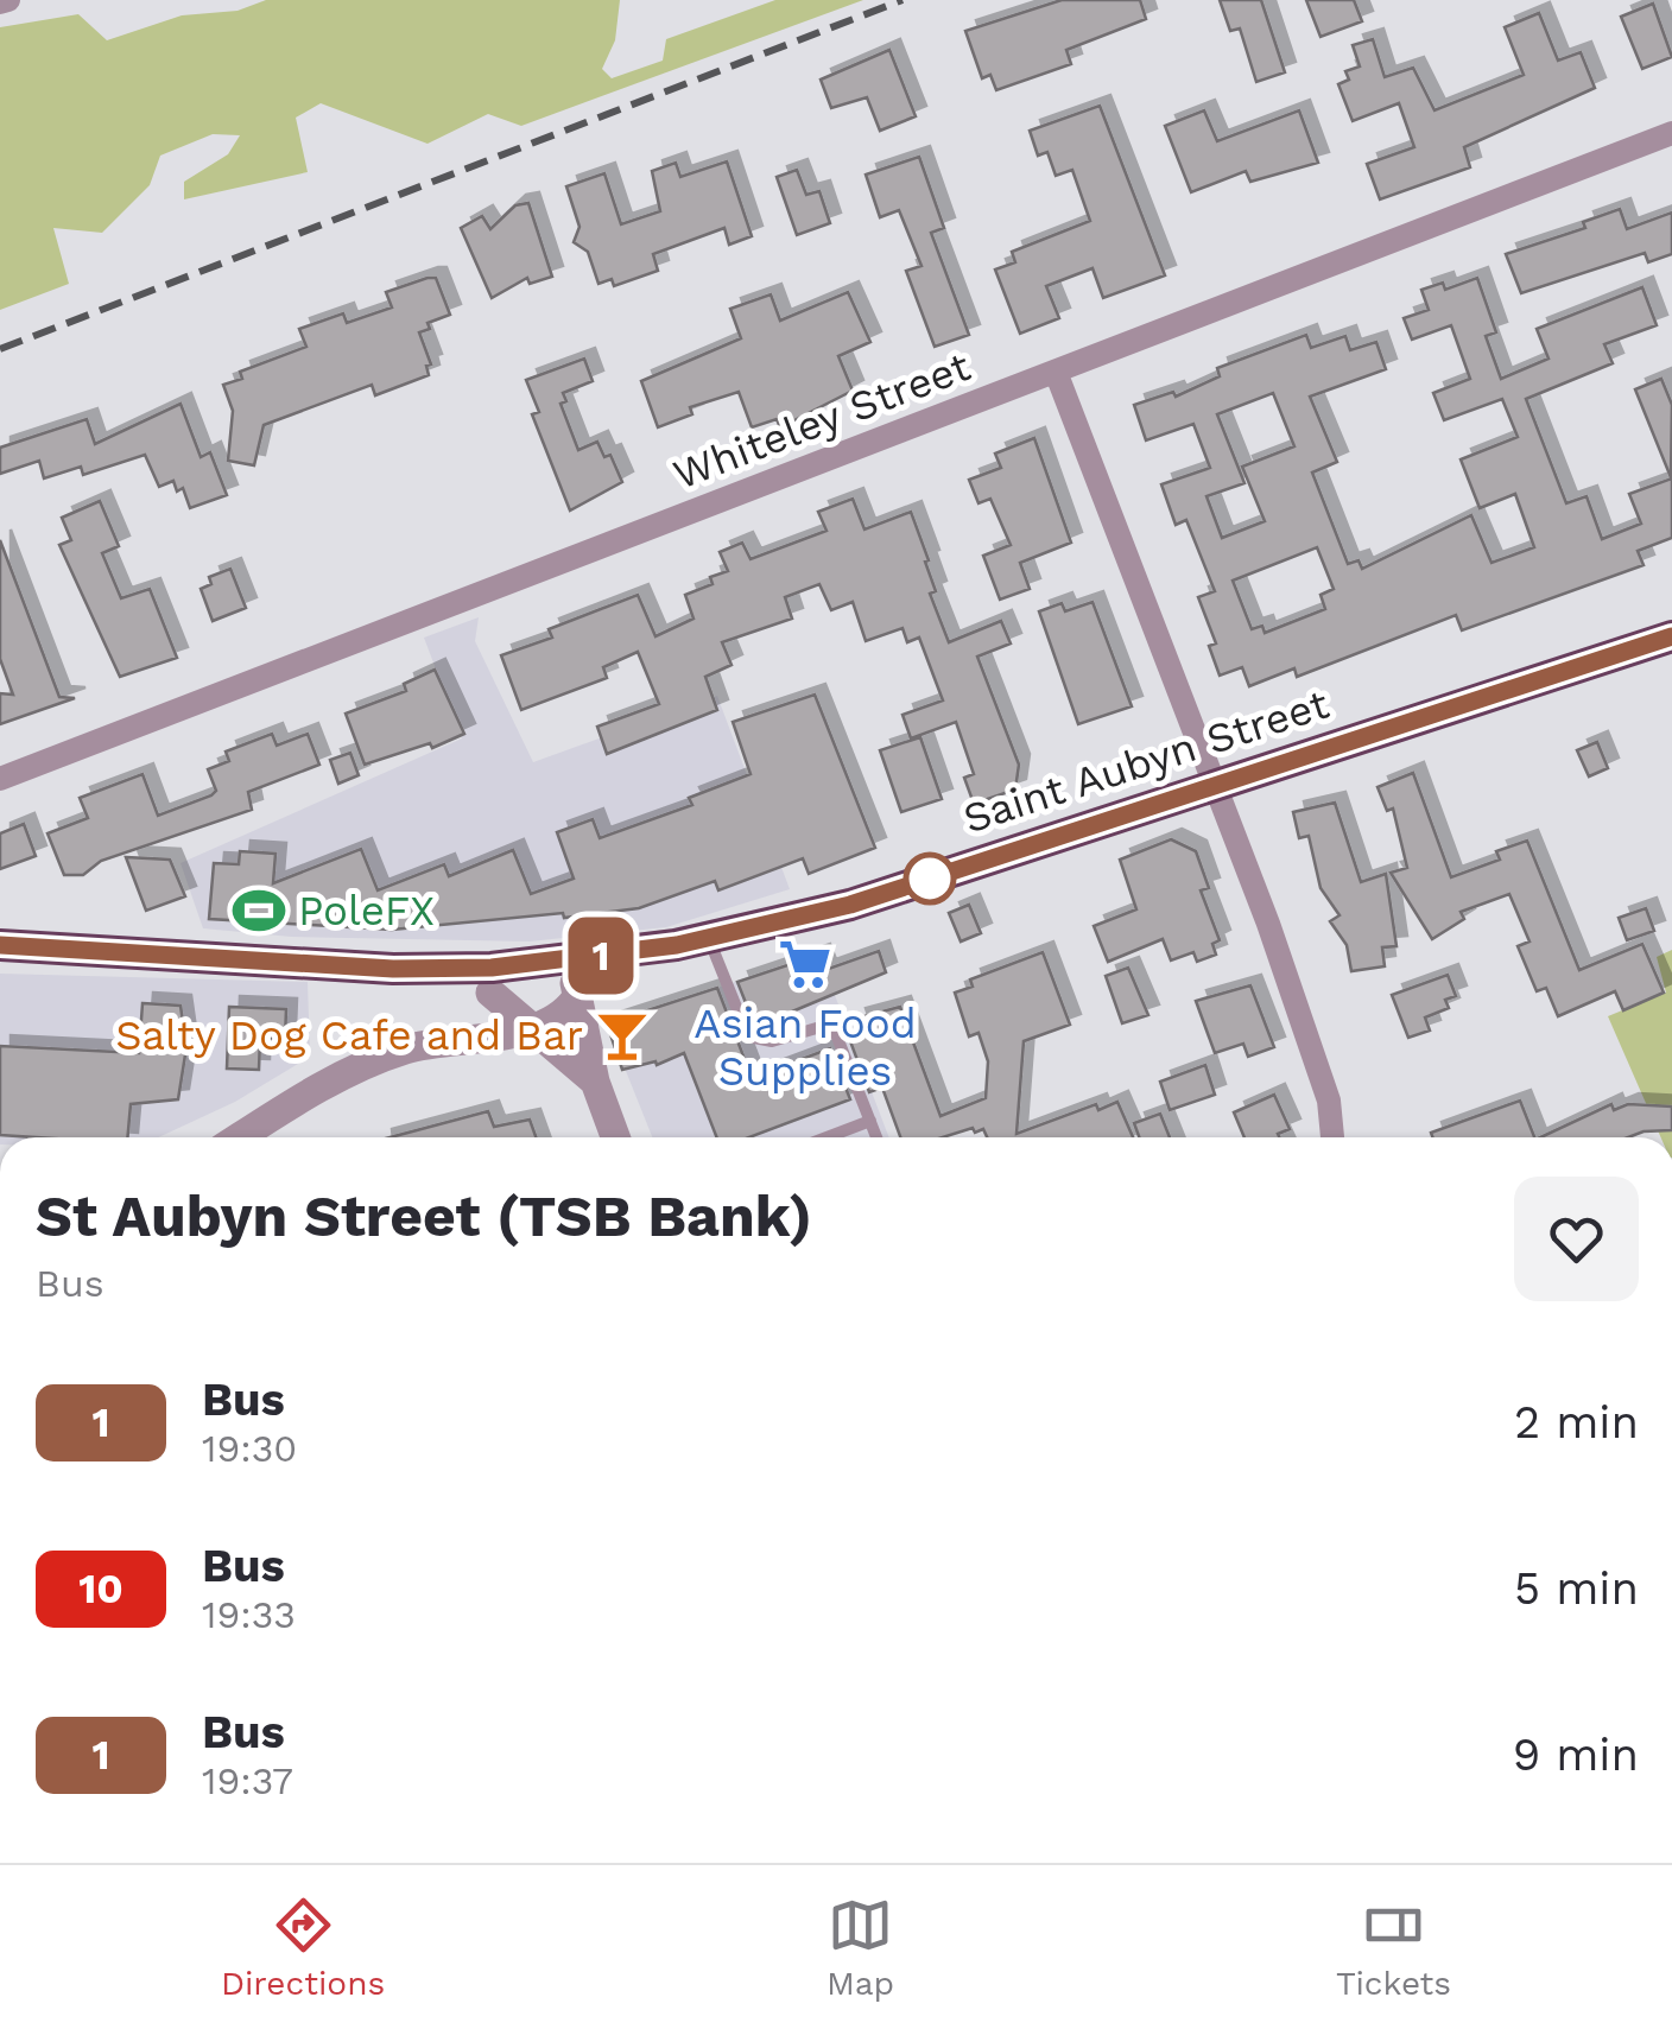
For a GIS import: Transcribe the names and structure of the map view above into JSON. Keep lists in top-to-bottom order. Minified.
{"streets":{"highway":["Saint Aubyn Street"],"street":["Whiteley Street"]},"places":{"sports":["PoleFX"],"supermarket":["Asian Food Supplies"],"bar":["Salty Dog Cafe and Bar"]},"lines":["bus line 1"],"page":{"on_map":"1","heading":["St Aubyn Street (TSB Bank)","Bus"],"list":[{"mark":"1","name":"Bus","note":"19:30","value":"2 min"},{"mark":"10","name":"Bus","note":"19:33","value":"5 min"},{"mark":"1","name":"Bus","note":"19:37","value":"9 min"}],"tabs":["Directions","Map","Tickets"]}}
